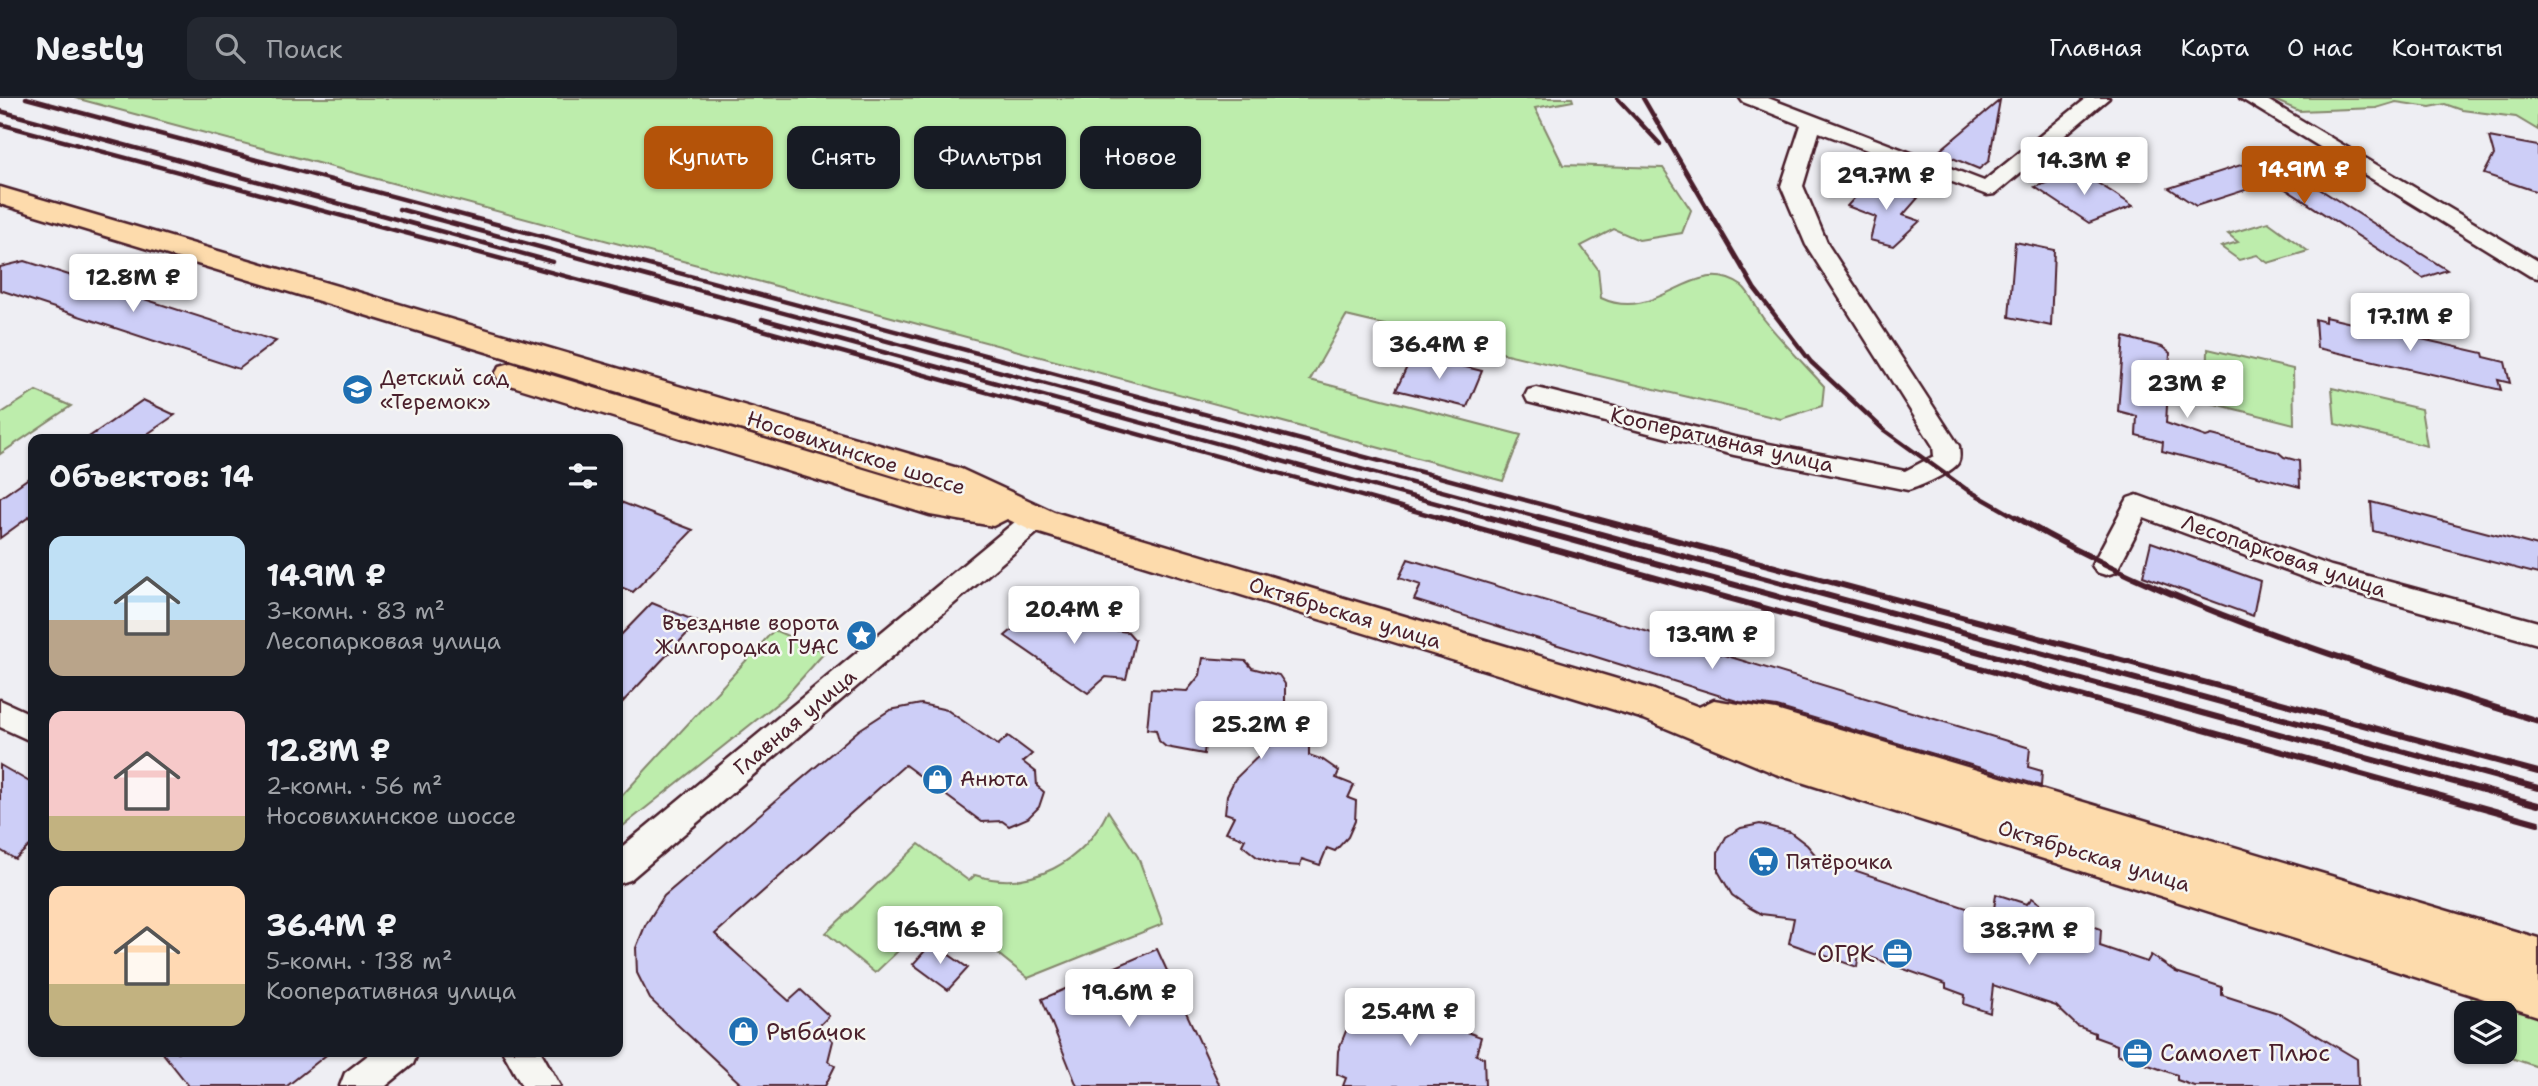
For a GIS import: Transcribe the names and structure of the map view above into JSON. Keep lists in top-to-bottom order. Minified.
{"streets":{"main road":["Носовихинское шоссе","Октябрьская улица"],"street":["Кооперативная улица","Лесопарковая улица","Главная улица"]},"crossings":[["Носовихинское шоссе","Октябрьская улица"],["Носовихинское шоссе","Главная улица"],["Октябрьская улица","Главная улица"]],"places":{"school or university":["Детский сад «Теремок»"],"place":["Въездные ворота Жилгородка ГУАС"],"shop":["Анюта","Рыбачок"],"supermarket":["Пятёрочка"],"office":["ОГРК","Самолет Плюс"]},"page":{"header":"Nestly","search":"Поиск","nav":["Главная","Карта","О нас","Контакты"],"chip":["Купить","Снять","Фильтры","Новое"],"price":["14.3M ₽","14.9M ₽","29.7M ₽","12.8M ₽","17.1M ₽","36.4M ₽","23M ₽","20.4M ₽","13.9M ₽","25.2M ₽","16.9M ₽","38.7M ₽","19.6M ₽","25.4M ₽"],"heading":"Объектов: 14","list":[{"name":"14.9M ₽","note":"3-комн. · 83 m² · Лесопарковая улица"},{"name":"12.8M ₽","note":"2-комн. · 56 m² · Носовихинское шоссе"},{"name":"36.4M ₽","note":"5-комн. · 138 m² · Кооперативная улица"}]}}
